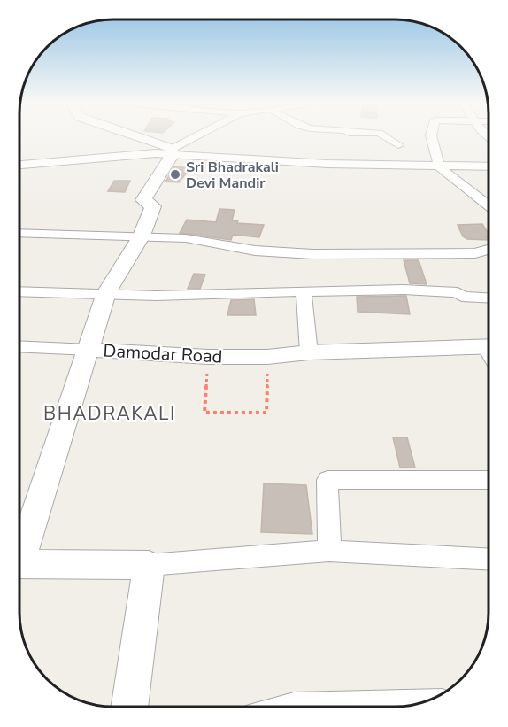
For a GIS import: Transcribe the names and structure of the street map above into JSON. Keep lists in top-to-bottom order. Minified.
{"streets":{"street":["Damodar Road"]},"districts":["BHADRAKALI"],"places":["Sri Bhadrakali Devi Mandir"]}
